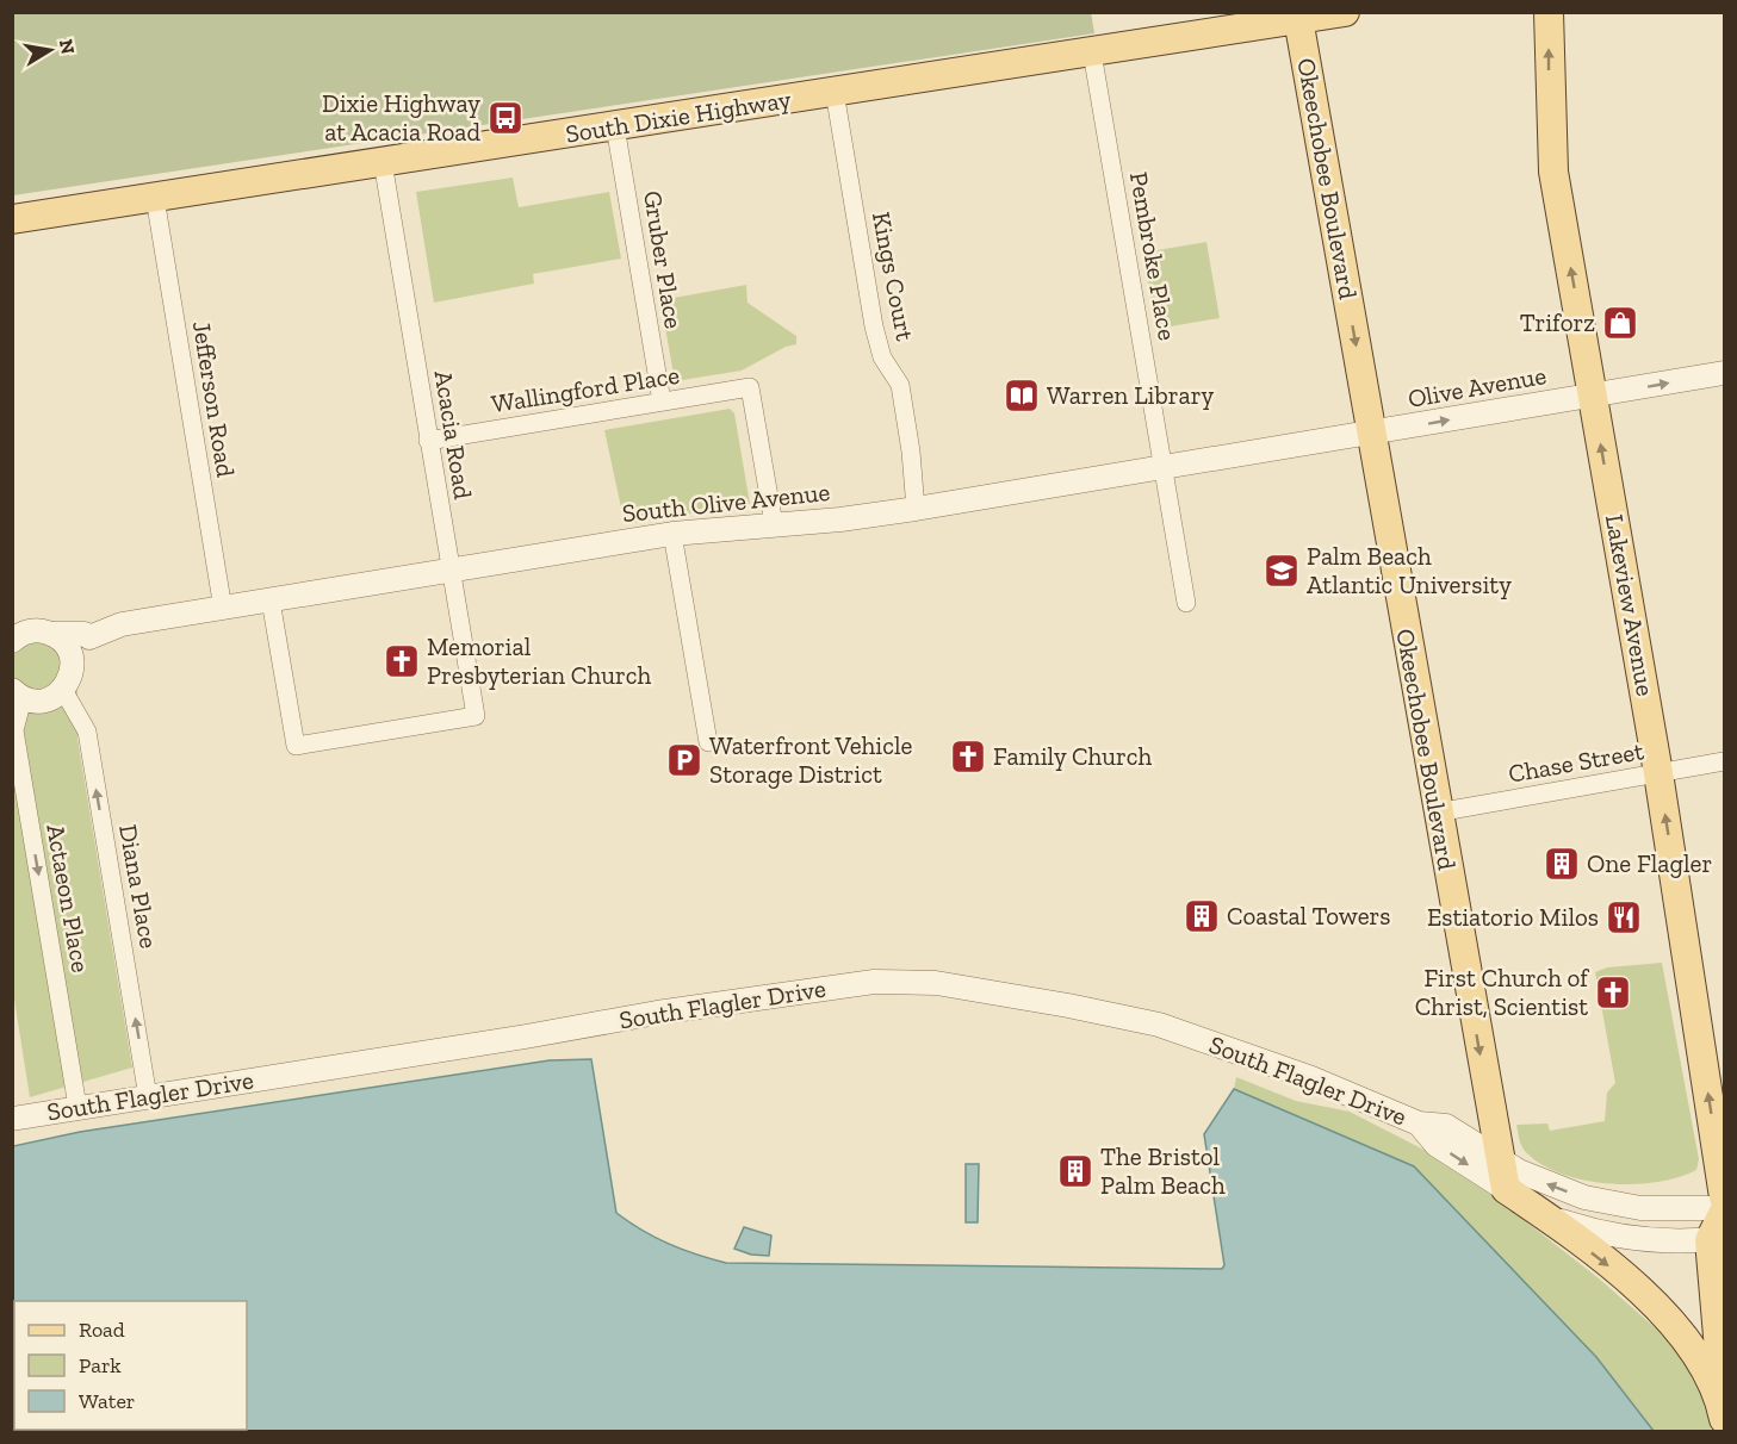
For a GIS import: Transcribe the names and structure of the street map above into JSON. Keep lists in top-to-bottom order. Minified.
{"streets":{"main road":["South Dixie Highway","Okeechobee Boulevard","Lakeview Avenue","South Flagler Drive"],"street":["Pembroke Place","Gruber Place","Kings Court","Olive Avenue","Wallingford Place","Jefferson Road","Acacia Road","South Olive Avenue","Chase Street","Diana Place","Actaeon Place"]},"crossings":[["South Dixie Highway","Okeechobee Boulevard"],["South Dixie Highway","Pembroke Place"],["South Dixie Highway","Gruber Place"],["South Dixie Highway","Kings Court"],["South Dixie Highway","Jefferson Road"],["South Dixie Highway","Acacia Road"],["Okeechobee Boulevard","Olive Avenue"],["Okeechobee Boulevard","South Olive Avenue"],["Okeechobee Boulevard","Chase Street"],["Okeechobee Boulevard","South Flagler Drive"],["Pembroke Place","South Olive Avenue"],["Gruber Place","Wallingford Place"],["Kings Court","South Olive Avenue"],["Olive Avenue","South Olive Avenue"],["Olive Avenue","Lakeview Avenue"],["Wallingford Place","Acacia Road"],["Wallingford Place","South Olive Avenue"],["Jefferson Road","South Olive Avenue"],["Acacia Road","South Olive Avenue"],["Lakeview Avenue","Chase Street"],["Diana Place","South Flagler Drive"],["Actaeon Place","South Flagler Drive"]],"one_way":["Okeechobee Boulevard","Olive Avenue","Lakeview Avenue","Diana Place","Actaeon Place"],"places":{"bus stop":["Dixie Highway at Acacia Road"],"shop":["Triforz"],"library":["Warren Library"],"school or university":["Palm Beach Atlantic University"],"church":["Memorial Presbyterian Church","Family Church","First Church of Christ, Scientist"],"parking":["Waterfront Vehicle Storage District"],"building":["One Flagler","Coastal Towers","The Bristol Palm Beach"],"restaurant":["Estiatorio Milos"]},"legend":["Road","Park","Water"],"north":"right"}
